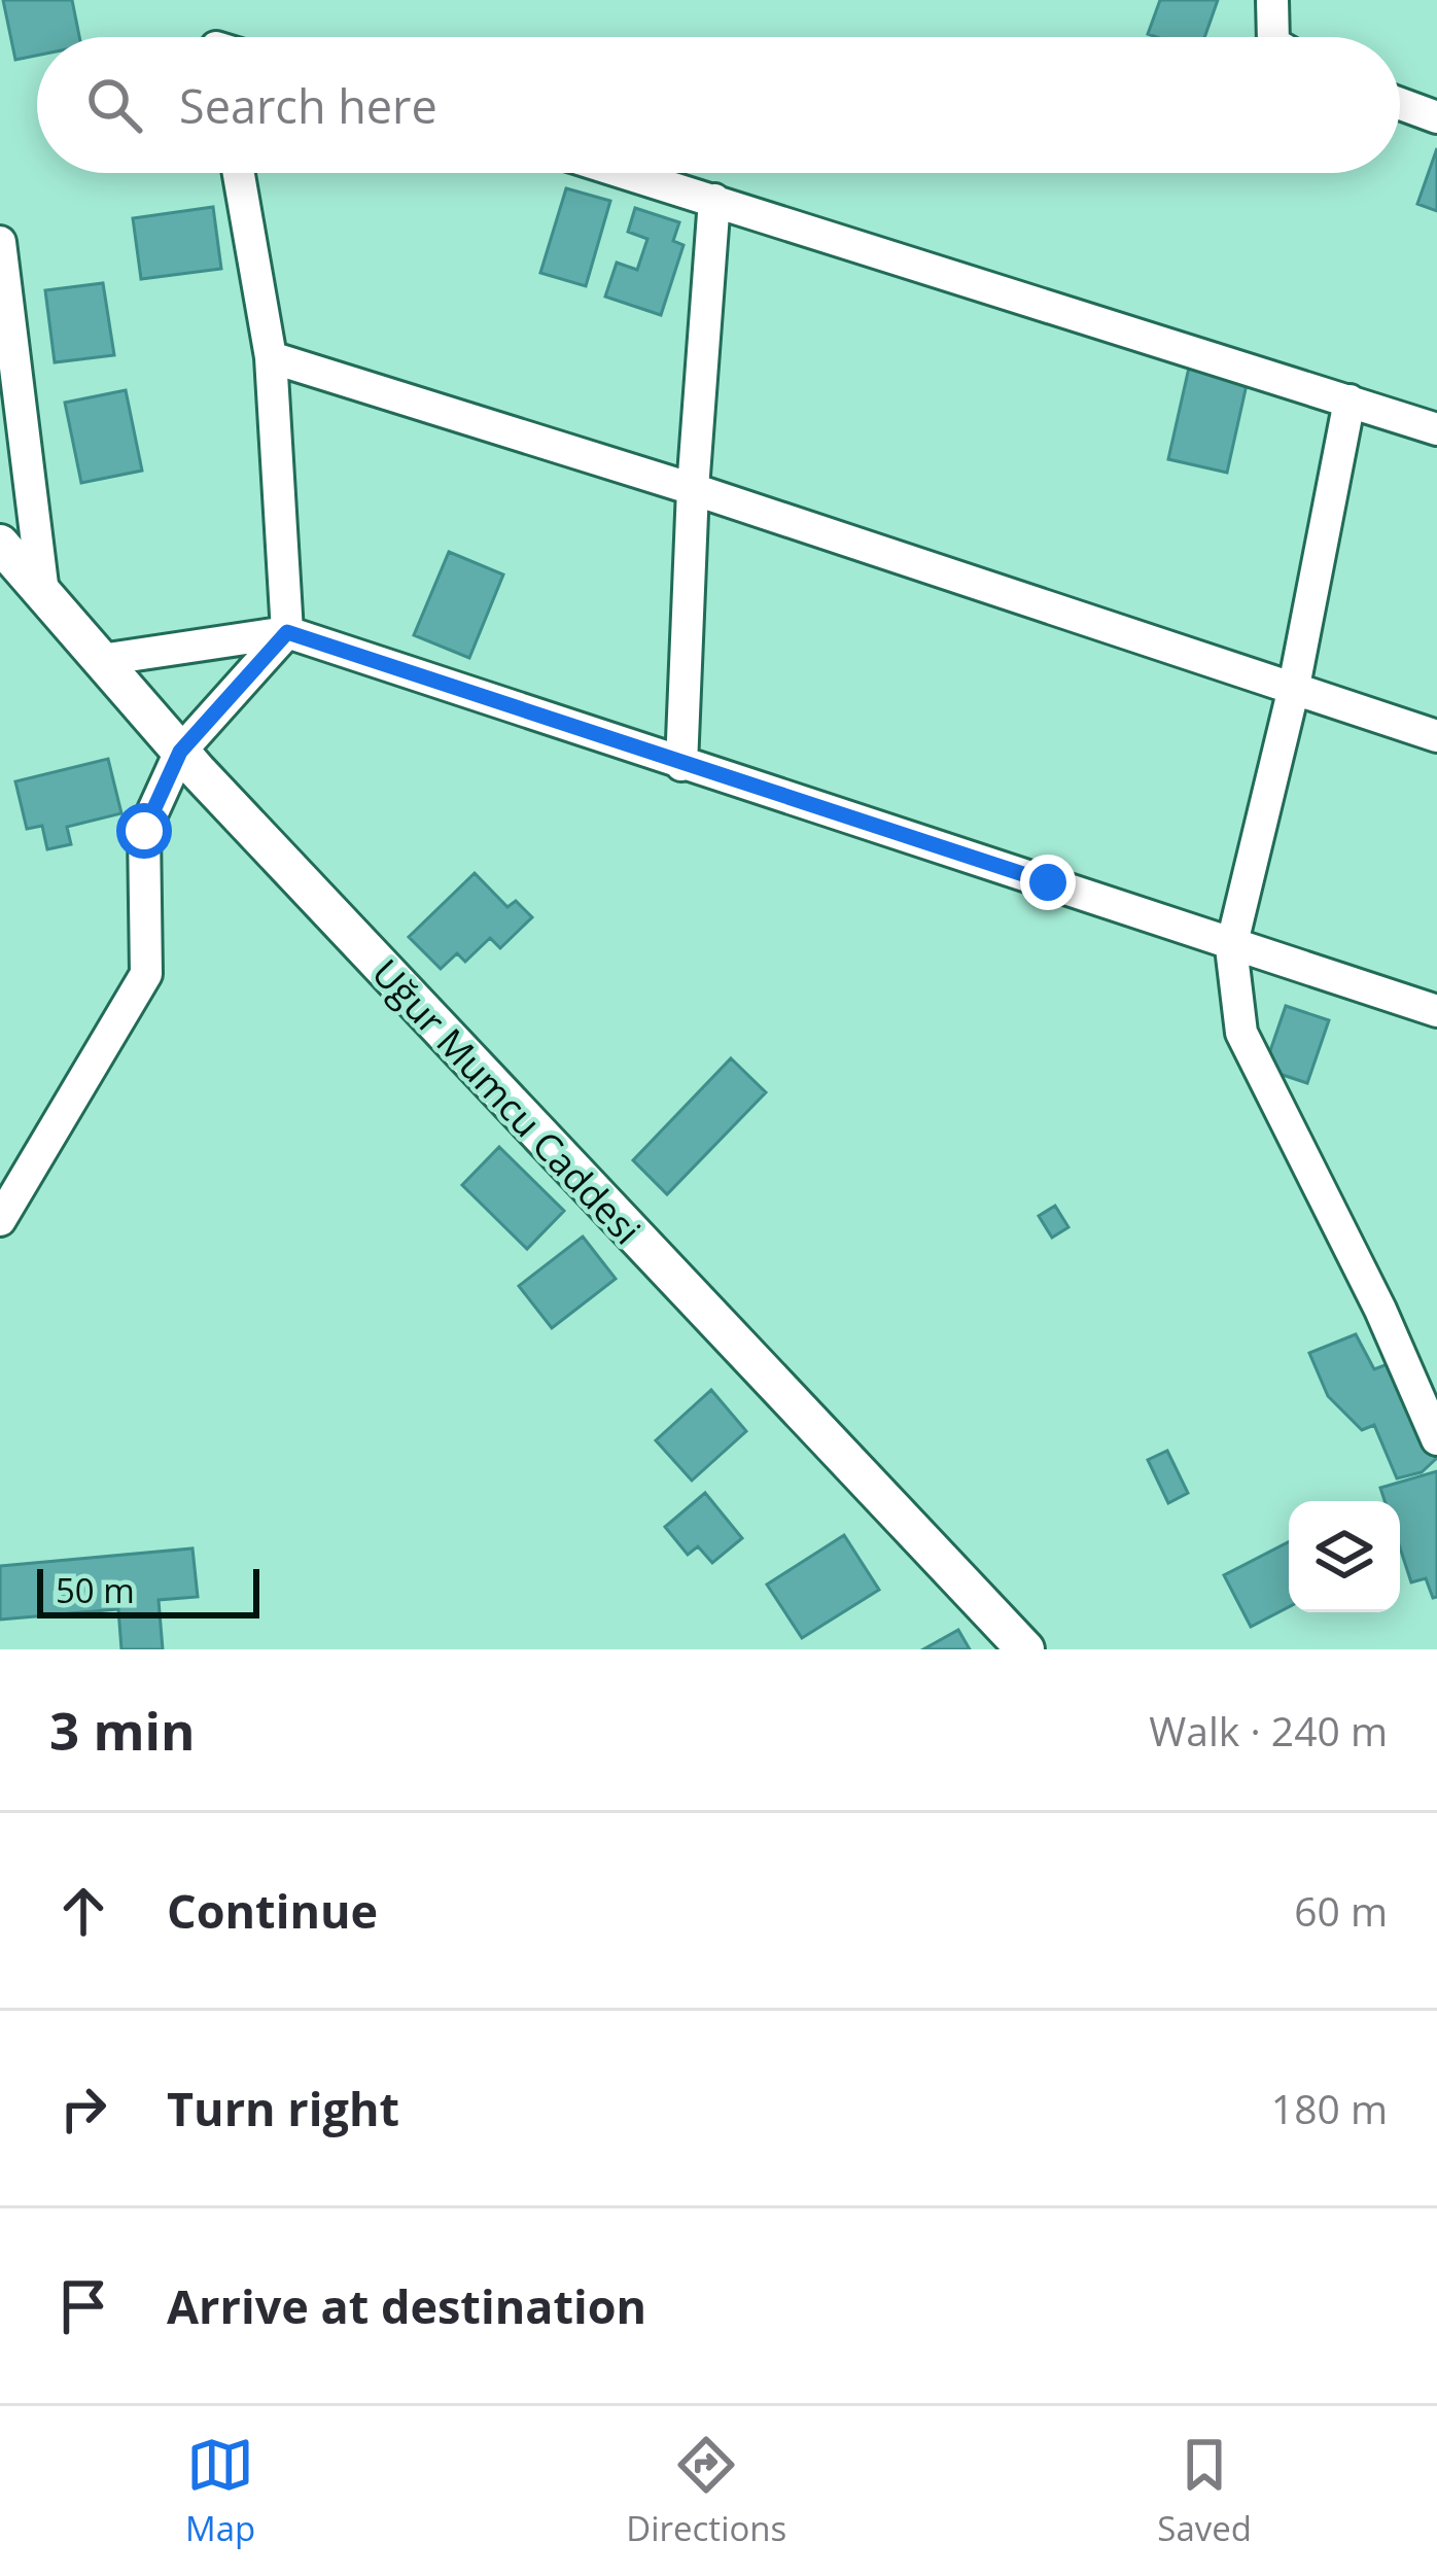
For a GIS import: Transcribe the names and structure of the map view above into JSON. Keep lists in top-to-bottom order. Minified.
{"streets":{"street":["Uğur Mumcu Caddesi"]},"scale_bar":"50 m","page":{"search":"Search here","scale":"50 m","heading":["3 min","Walk · 240 m"],"list":[["Continue","60 m"],["Turn right","180 m"],"Arrive at destination"],"nav":["Map","Directions","Saved"]}}
